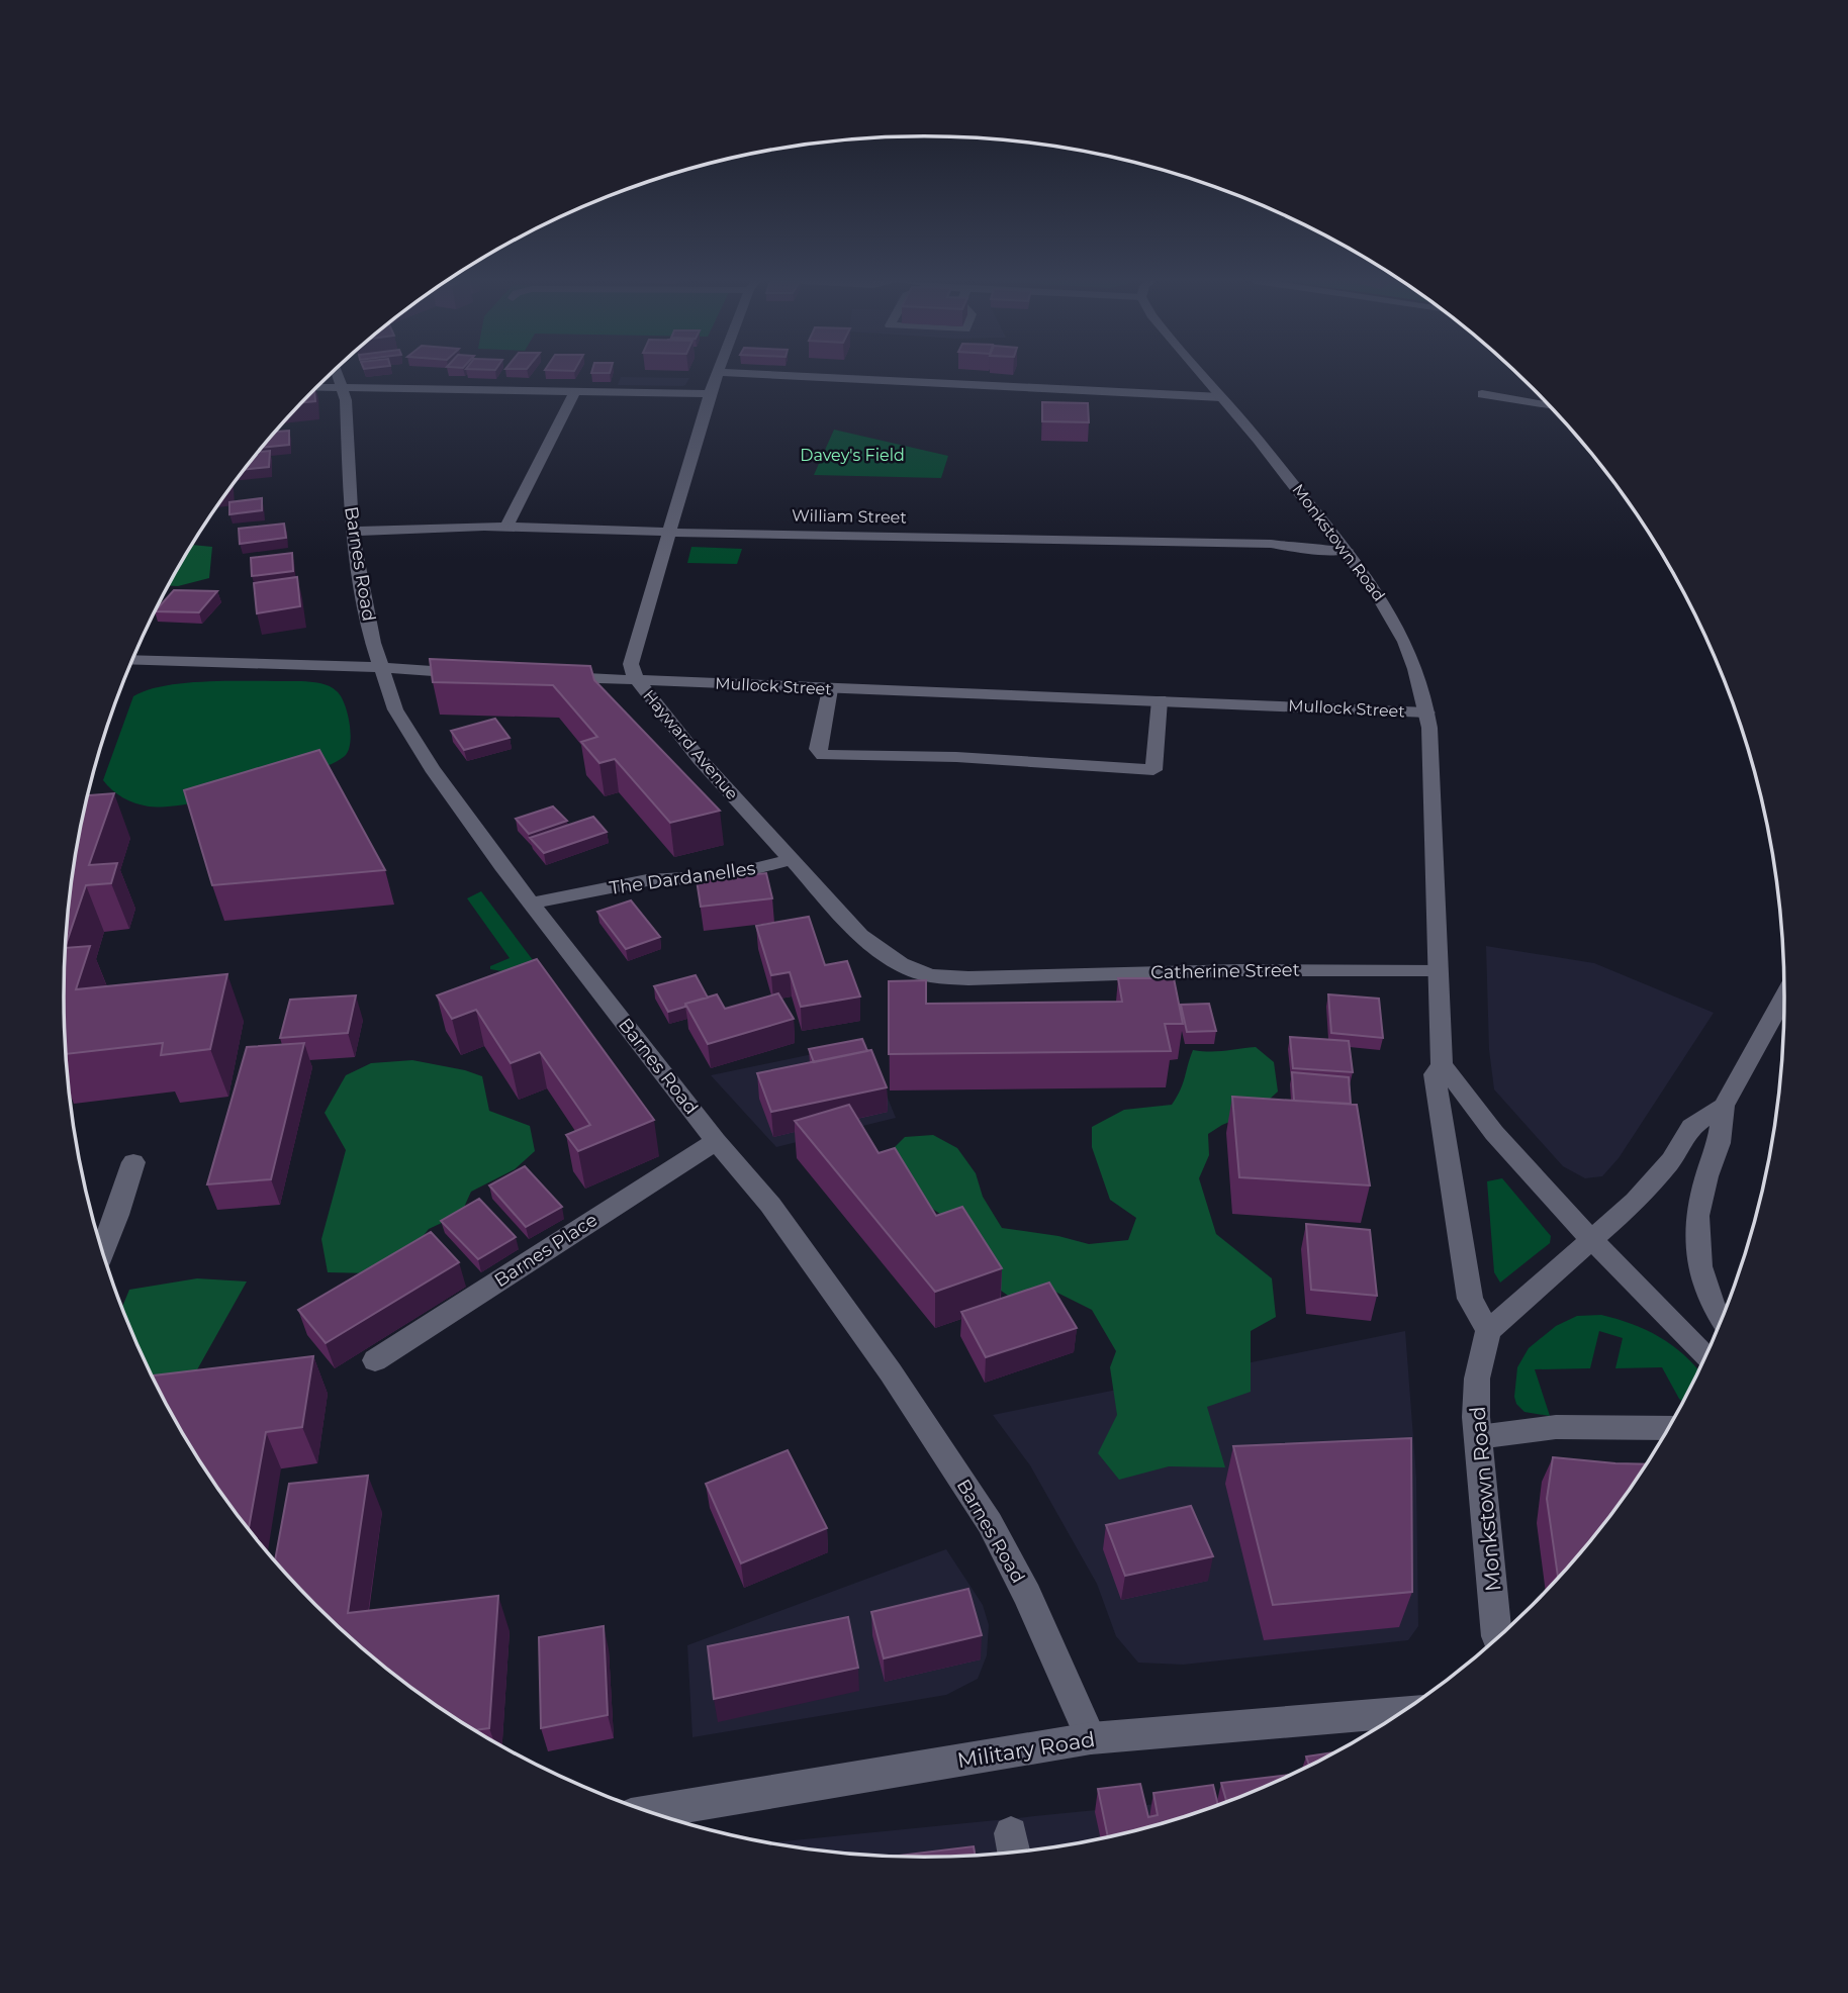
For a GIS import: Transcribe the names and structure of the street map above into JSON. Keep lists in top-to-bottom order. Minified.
{"streets":{"street":["William Street","Monkstown Road","Barnes Road","Mullock Street","Hayward Avenue","The Dardanelles","Catherine Street","Barnes Place","Military Road"]},"crossings":[["William Street","Monkstown Road"],["William Street","Barnes Road"],["William Street","Hayward Avenue"],["Monkstown Road","Mullock Street"],["Monkstown Road","Catherine Street"],["Barnes Road","The Dardanelles"],["Barnes Road","Barnes Place"],["Barnes Road","Military Road"],["Mullock Street","Hayward Avenue"],["Hayward Avenue","The Dardanelles"],["Hayward Avenue","Catherine Street"]],"parks":["Davey's Field"]}
